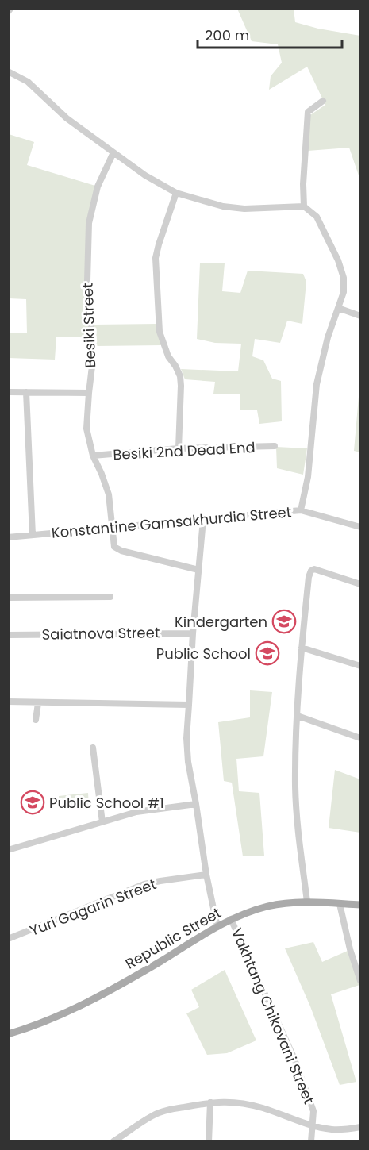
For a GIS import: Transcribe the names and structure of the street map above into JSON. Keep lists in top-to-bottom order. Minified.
{"streets":{"main road":["Republic Street"],"street":["Besiki Street","Besiki 2nd Dead End","Konstantine Gamsakhurdia Street","Saiatnova Street","Yuri Gagarin Street","Vakhtang Chikovani Street"]},"crossings":[["Besiki Street","Besiki 2nd Dead End"],["Besiki Street","Konstantine Gamsakhurdia Street"],["Republic Street","Vakhtang Chikovani Street"]],"places":{"school or university":["Kindergarten","Public School","Public School #1"]},"scale_bar":"200 m"}
